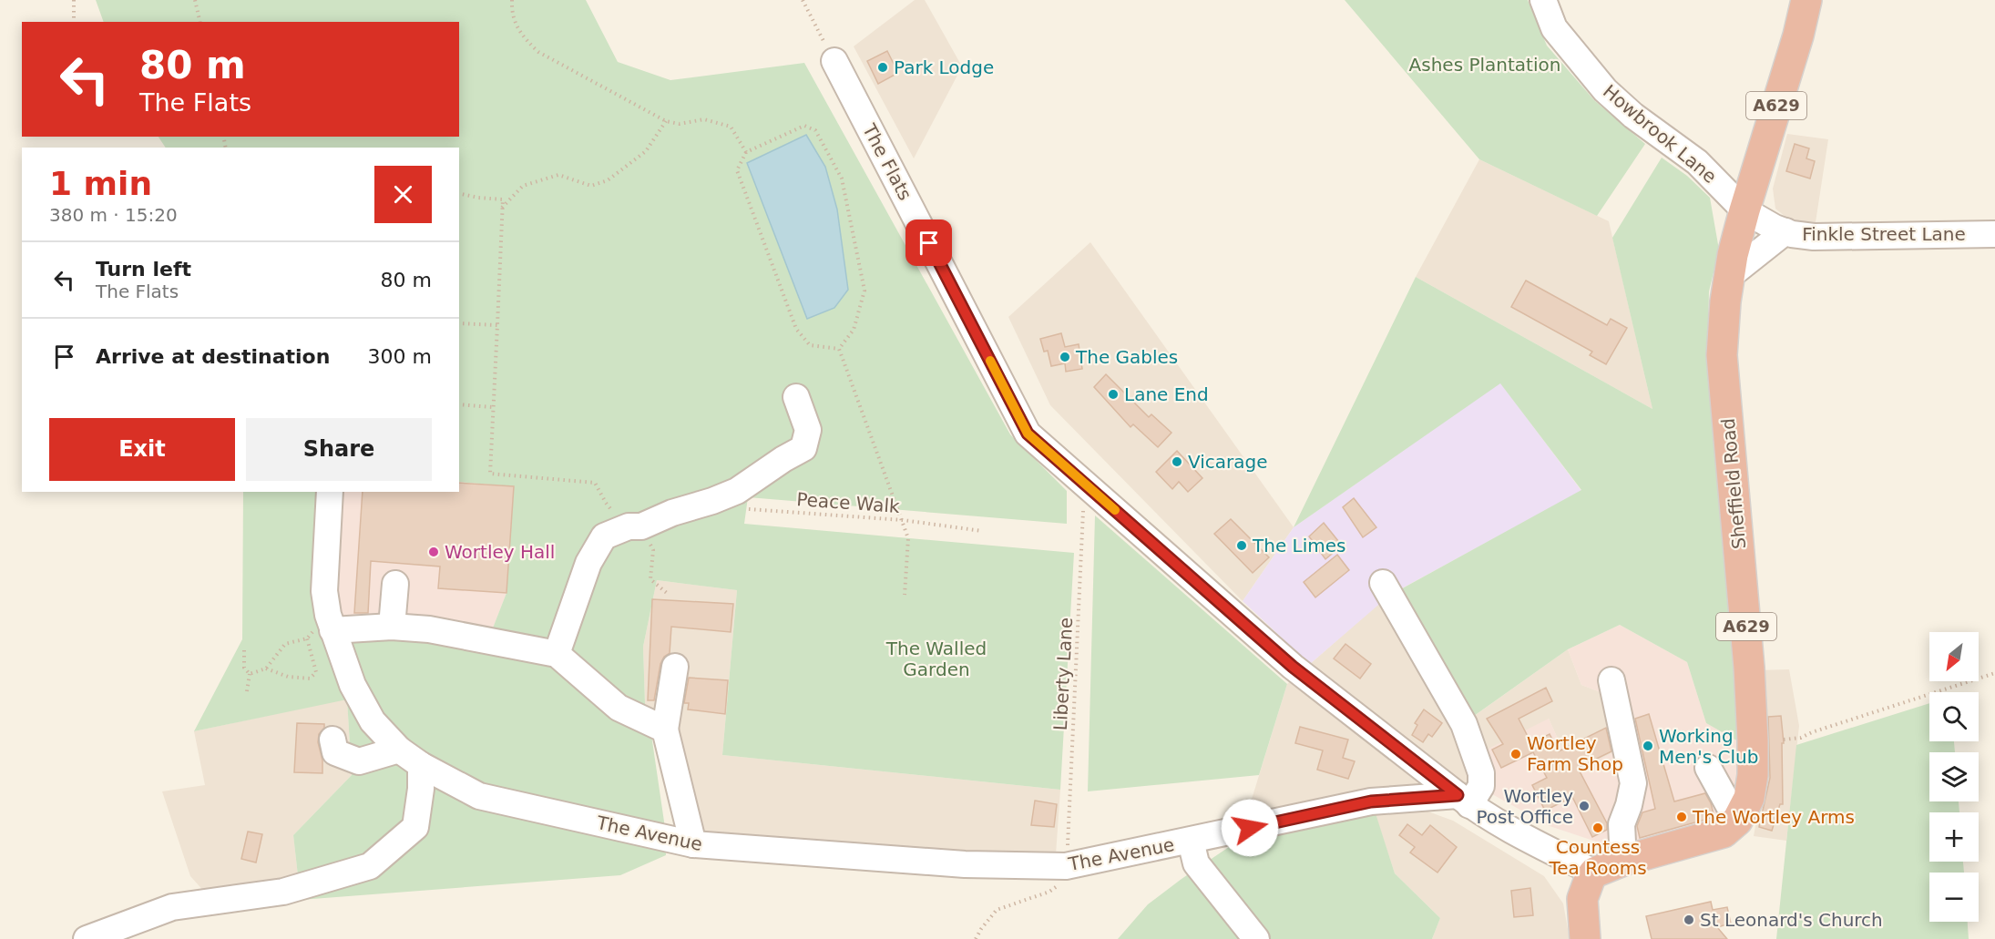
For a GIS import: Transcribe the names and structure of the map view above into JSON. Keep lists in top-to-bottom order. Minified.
{"streets":{"highway":["A629","Sheffield Road"],"street":["Howbrook Lane","The Flats","Finkle Street Lane","The Avenue"],"path":["Peace Walk","Liberty Lane"]},"crossings":[["Howbrook Lane","Finkle Street Lane"],["Howbrook Lane","Sheffield Road"],["The Flats","Liberty Lane"],["The Flats","The Avenue"],["Finkle Street Lane","Sheffield Road"],["Liberty Lane","The Avenue"]],"parks":["Ashes Plantation","The Walled Garden"],"places":["Park Lodge","The Gables","Lane End","Vicarage","The Limes","Wortley Hall","Working Men's Club","Wortley Farm Shop","Wortley Post Office","The Wortley Arms","Countess Tea Rooms","St Leonard's Church"],"north":"bottom left","page":{"turn":["80 m","The Flats"],"heading":["1 min","380 m · 15:20"],"list":[{"name":"Turn left","note":"The Flats","value":"80 m"},{"name":"Arrive at destination","value":"300 m"}],"buttons":["Exit","Share"],"map_buttons":["+","−"]}}
